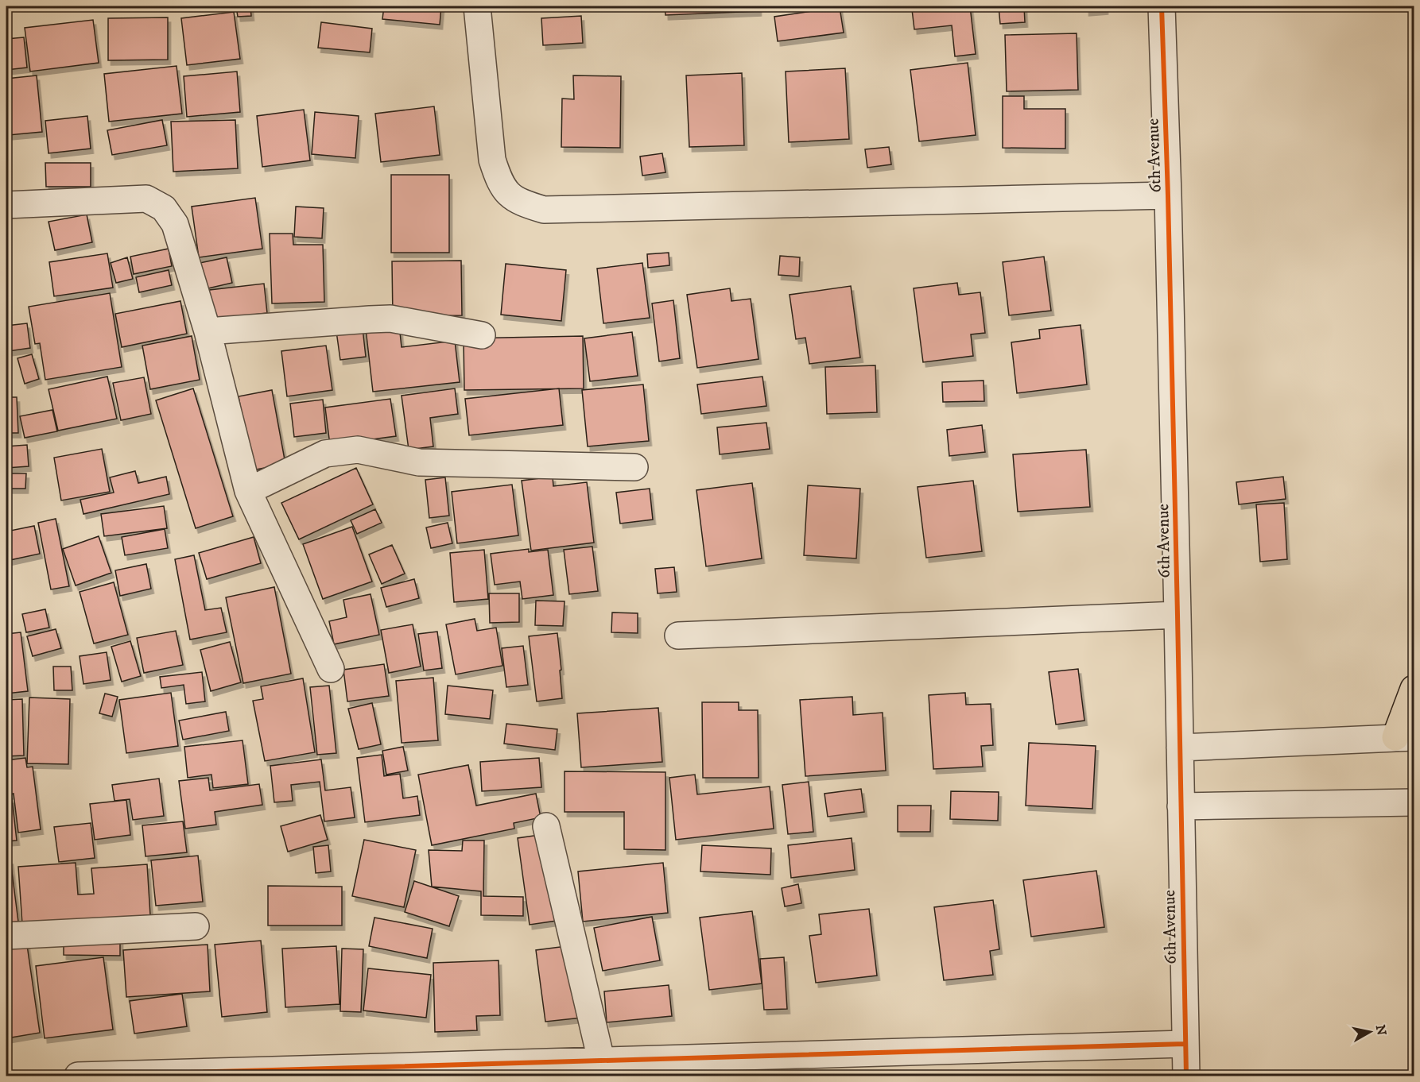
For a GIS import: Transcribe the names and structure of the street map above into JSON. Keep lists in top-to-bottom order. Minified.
{"streets":{"street":["6th Avenue"]},"north":"right"}
